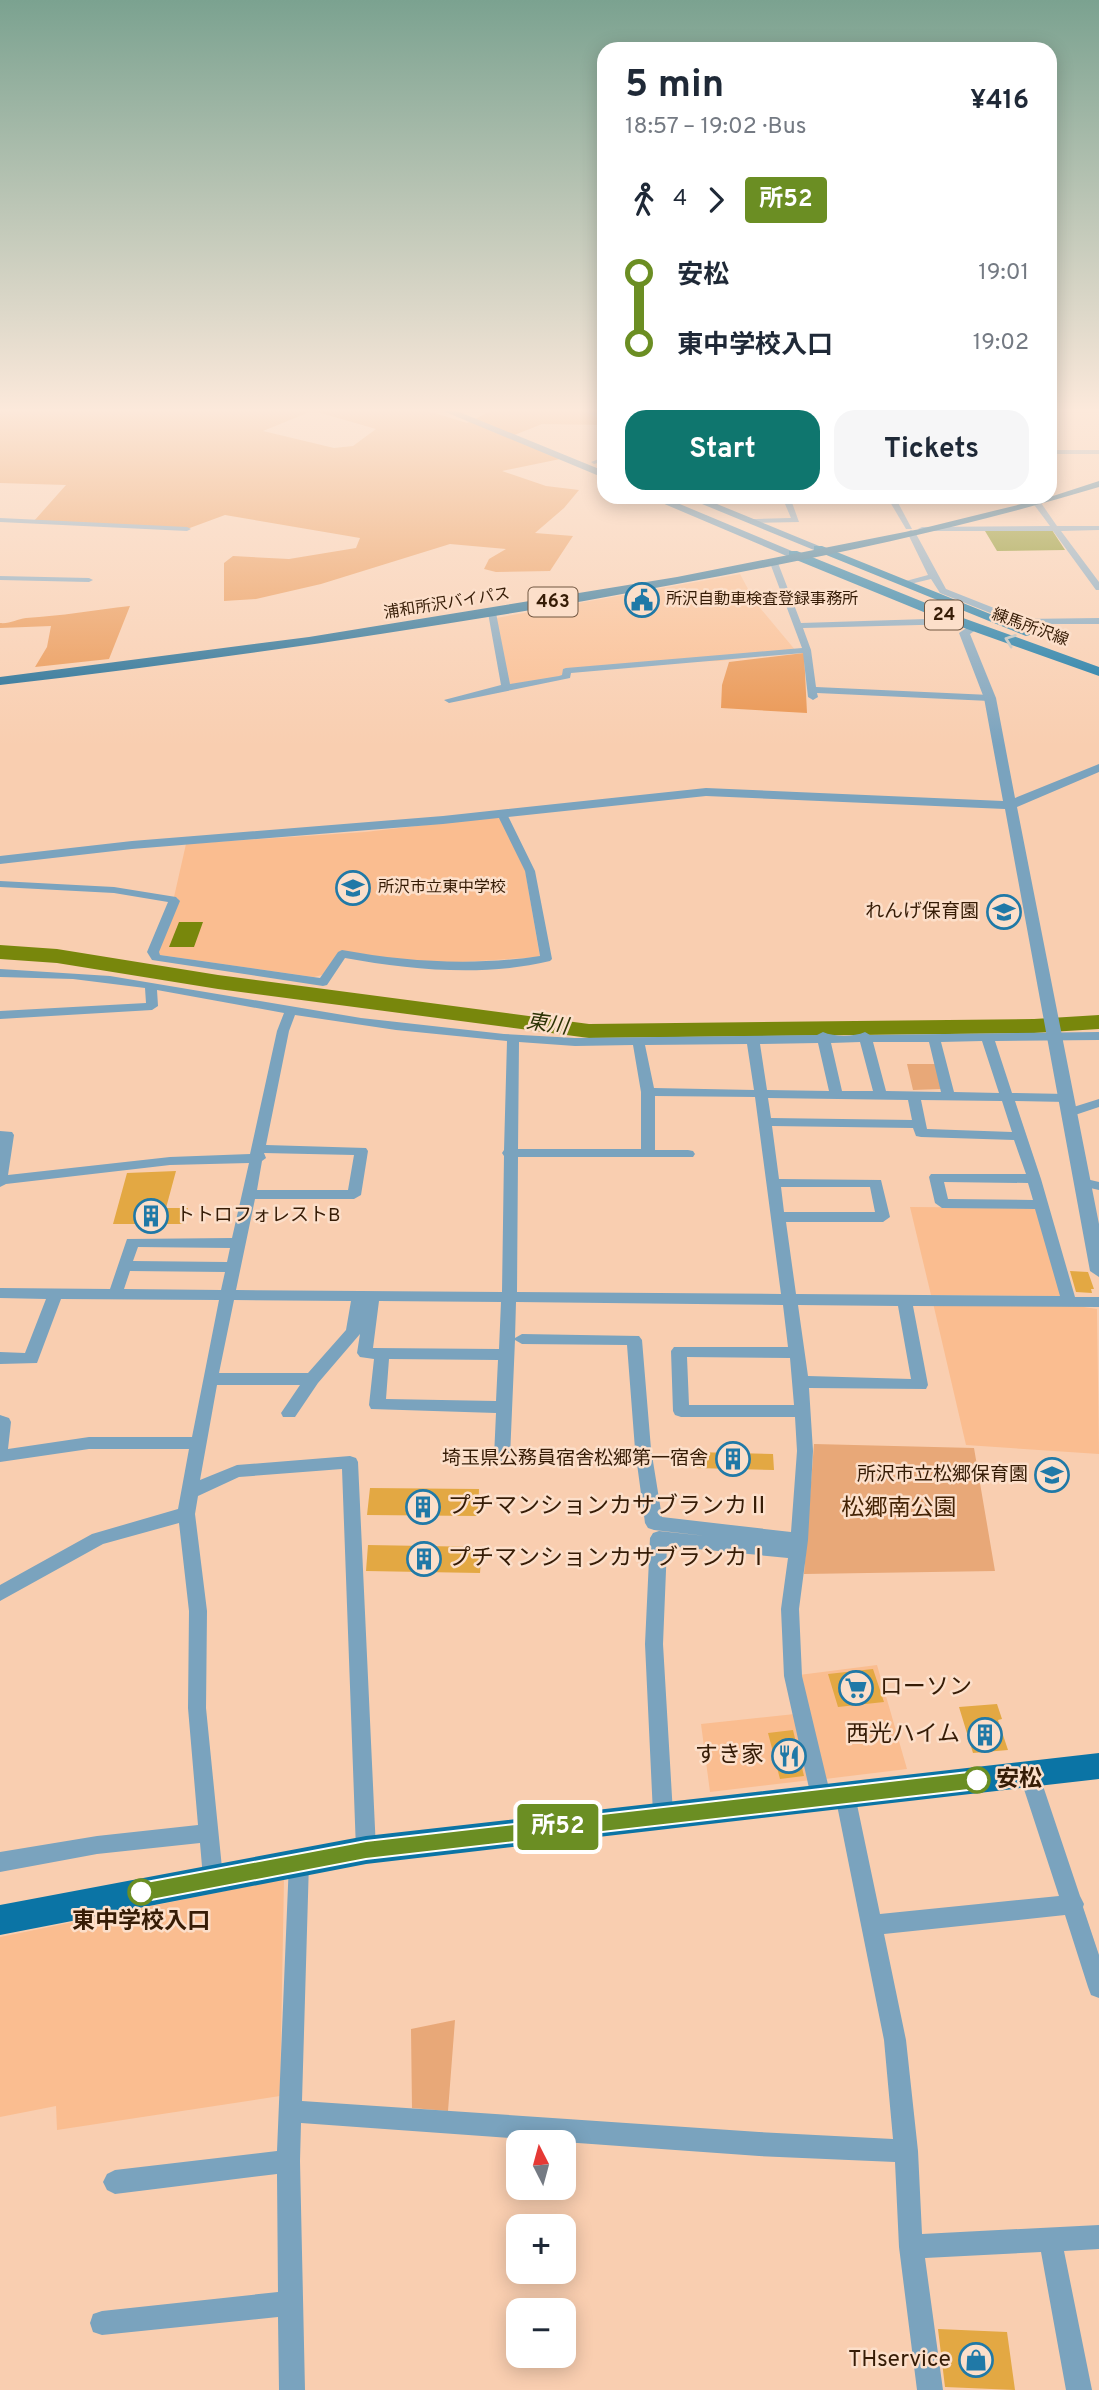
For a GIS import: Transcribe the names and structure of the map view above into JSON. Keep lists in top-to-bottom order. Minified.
{"streets":{"highway":["463","浦和所沢バイパス"],"main road":["24","練馬所沢線"]},"crossings":[["浦和所沢バイパス","練馬所沢線"]],"water":["東川"],"parks":["松郷南公園"],"places":{"public building":["所沢自動車検査登録事務所"],"school or university":["所沢市立東中学校","れんげ保育園","所沢市立松郷保育園"],"building":["トトロフォレストB","埼玉県公務員宿舎松郷第一宿舎","プチマンションカサブランカⅡ","プチマンションカサブランカⅠ","西光ハイム"],"supermarket":["ローソン"],"restaurant":["すき家"],"other":["安松","東中学校入口"],"shop":["THservice"]},"lines":["bus line 所52"],"north":"top","page":{"on_map":"所52","heading":["5 min","18:57 – 19:02 · Bus","¥416"],"legs":["4","所52"],"list":[{"name":"安松","value":"19:01"},{"name":"東中学校入口","value":"19:02"}],"buttons":["Start","Tickets"],"map_buttons":["+","−"]}}
